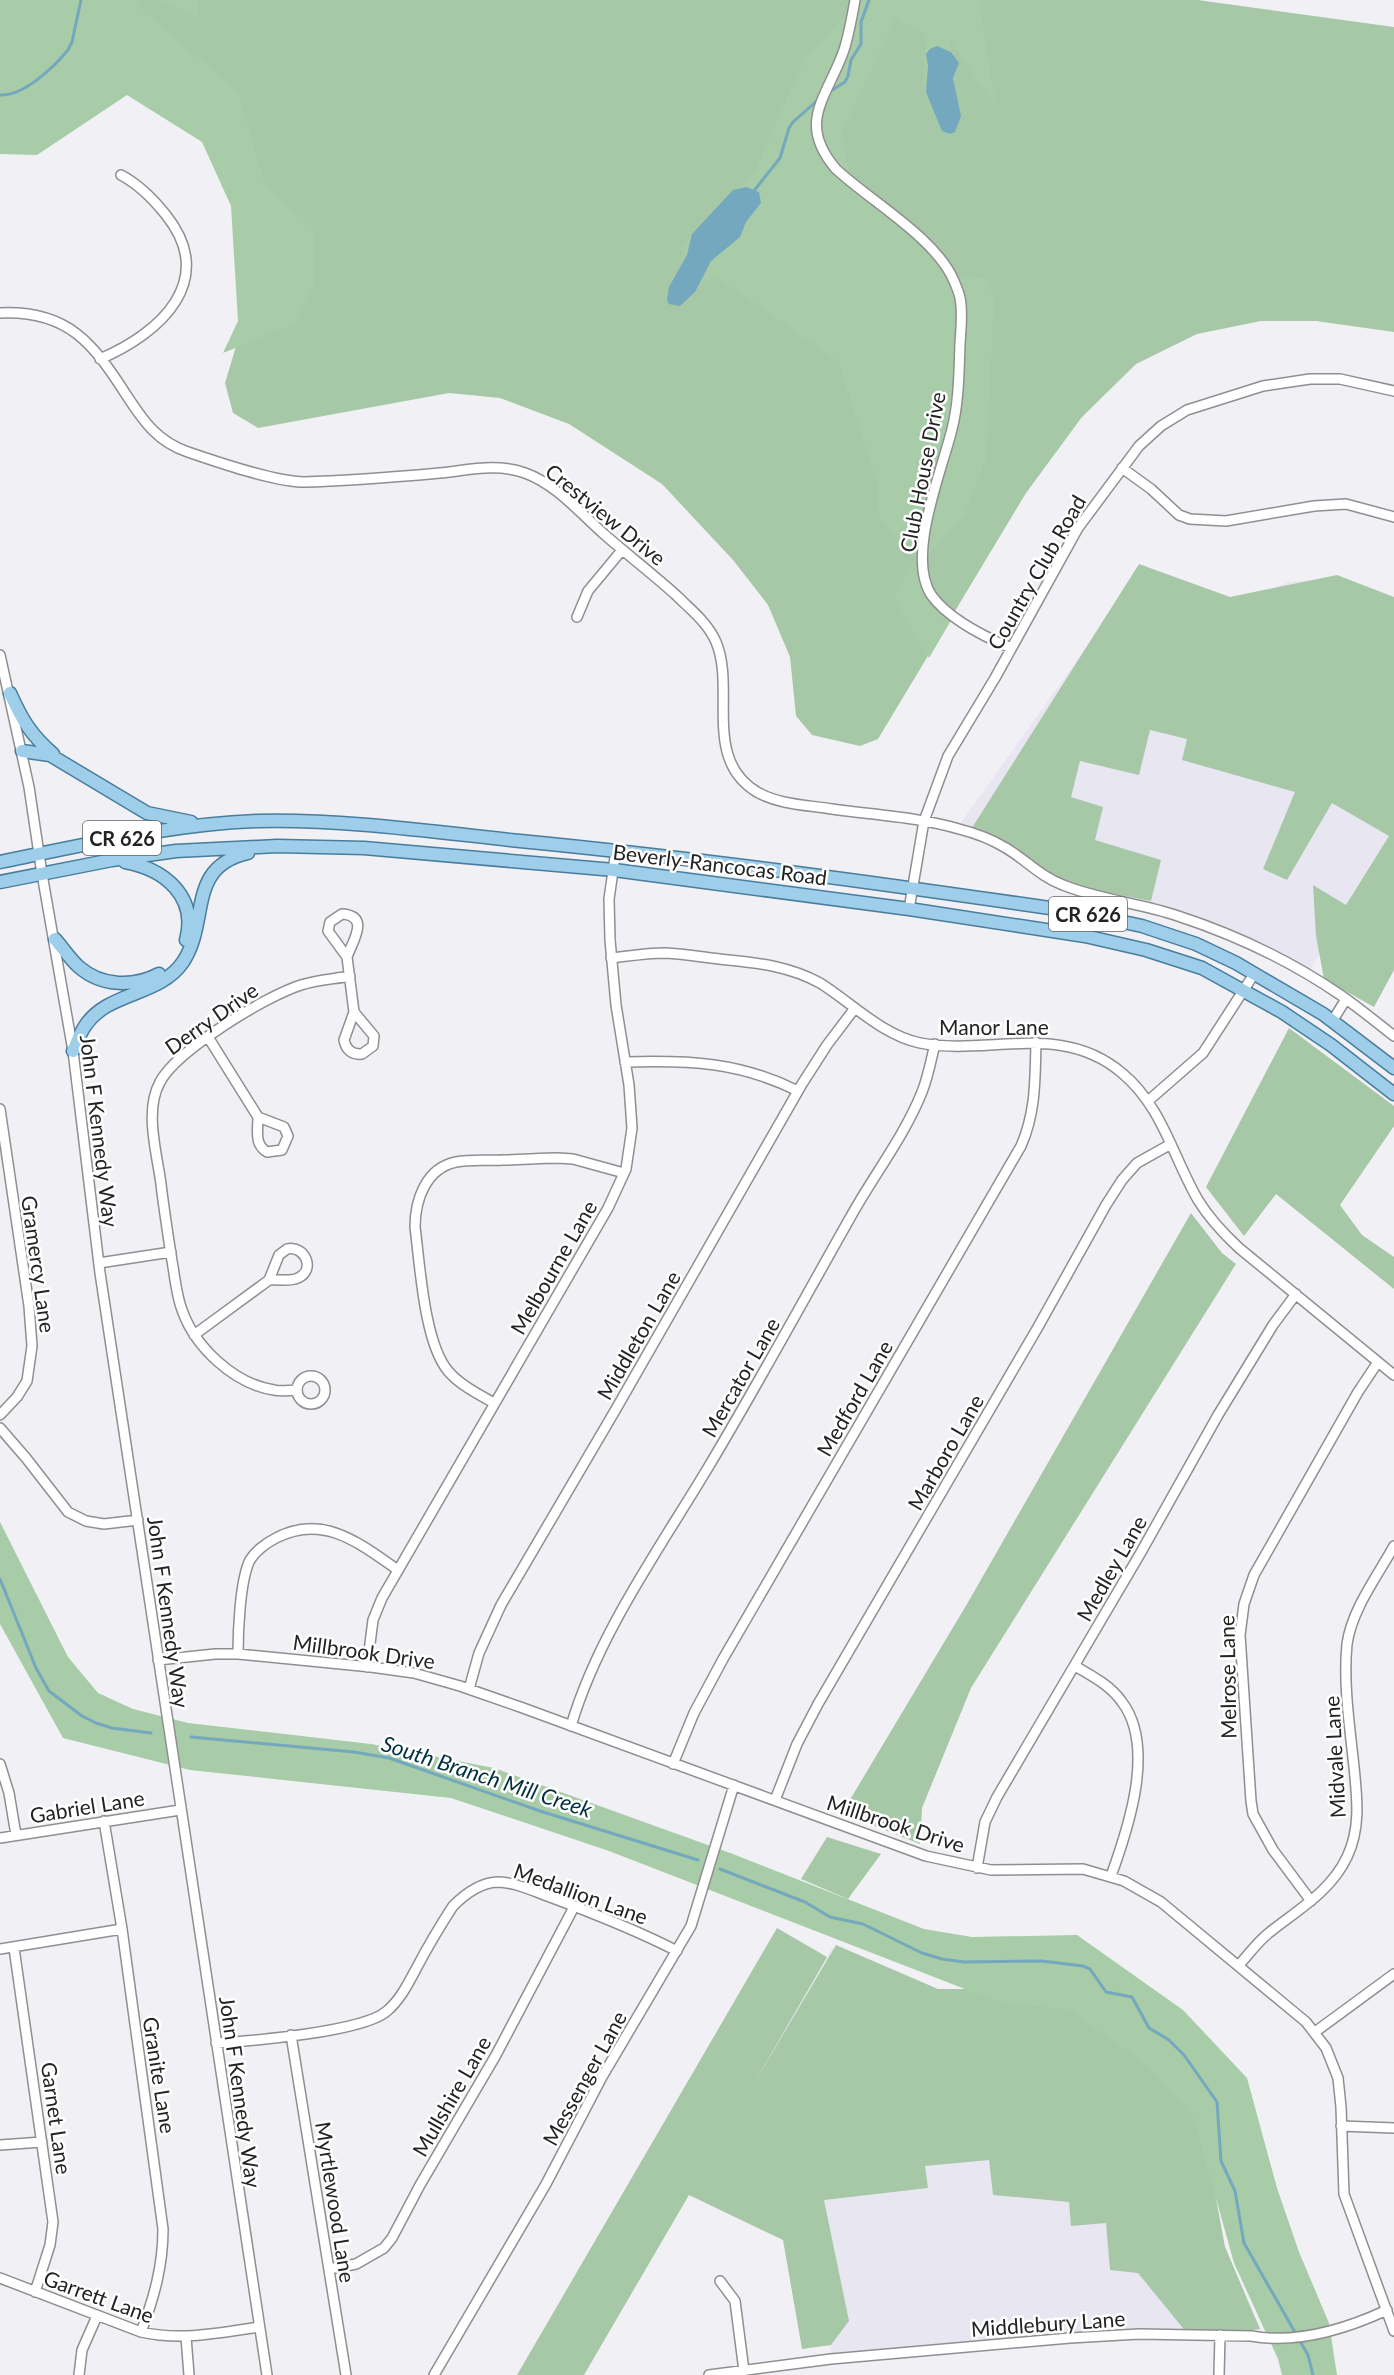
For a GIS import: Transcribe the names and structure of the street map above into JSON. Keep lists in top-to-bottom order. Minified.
{"streets":{"main road":["CR 626","Beverly-Rancocas Road"],"street":["Club House Drive","Crestview Drive","Country Club Road","Derry Drive","Manor Lane","John F Kennedy Way","Gramercy Lane","Melbourne Lane","Middleton Lane","Mercator Lane","Medford Lane","Marboro Lane","Medley Lane","Millbrook Drive","Melrose Lane","Midvale Lane","Gabriel Lane","Medallion Lane","Granite Lane","Messenger Lane","Mullshire Lane","Garnet Lane","Myrtlewood Lane","Garrett Lane","Middlebury Lane"]},"crossings":[["Club House Drive","Country Club Road"],["Crestview Drive","Country Club Road"],["Country Club Road","Beverly-Rancocas Road"],["Beverly-Rancocas Road","John F Kennedy Way"],["Beverly-Rancocas Road","Melbourne Lane"],["Manor Lane","Melbourne Lane"],["Manor Lane","Middleton Lane"],["Manor Lane","Mercator Lane"],["Manor Lane","Medford Lane"],["Manor Lane","Marboro Lane"],["Manor Lane","Medley Lane"],["Manor Lane","Melrose Lane"],["John F Kennedy Way","Millbrook Drive"],["John F Kennedy Way","Gabriel Lane"],["John F Kennedy Way","Medallion Lane"],["John F Kennedy Way","Garrett Lane"],["Melbourne Lane","Millbrook Drive"],["Middleton Lane","Millbrook Drive"],["Mercator Lane","Millbrook Drive"],["Medford Lane","Millbrook Drive"],["Marboro Lane","Millbrook Drive"],["Medley Lane","Millbrook Drive"],["Millbrook Drive","Midvale Lane"],["Millbrook Drive","Messenger Lane"],["Millbrook Drive","Middlebury Lane"],["Melrose Lane","Midvale Lane"],["Gabriel Lane","Granite Lane"],["Medallion Lane","Messenger Lane"],["Medallion Lane","Mullshire Lane"],["Medallion Lane","Myrtlewood Lane"],["Granite Lane","Garrett Lane"],["Mullshire Lane","Myrtlewood Lane"],["Garnet Lane","Garrett Lane"]],"water":["South Branch Mill Creek"]}
